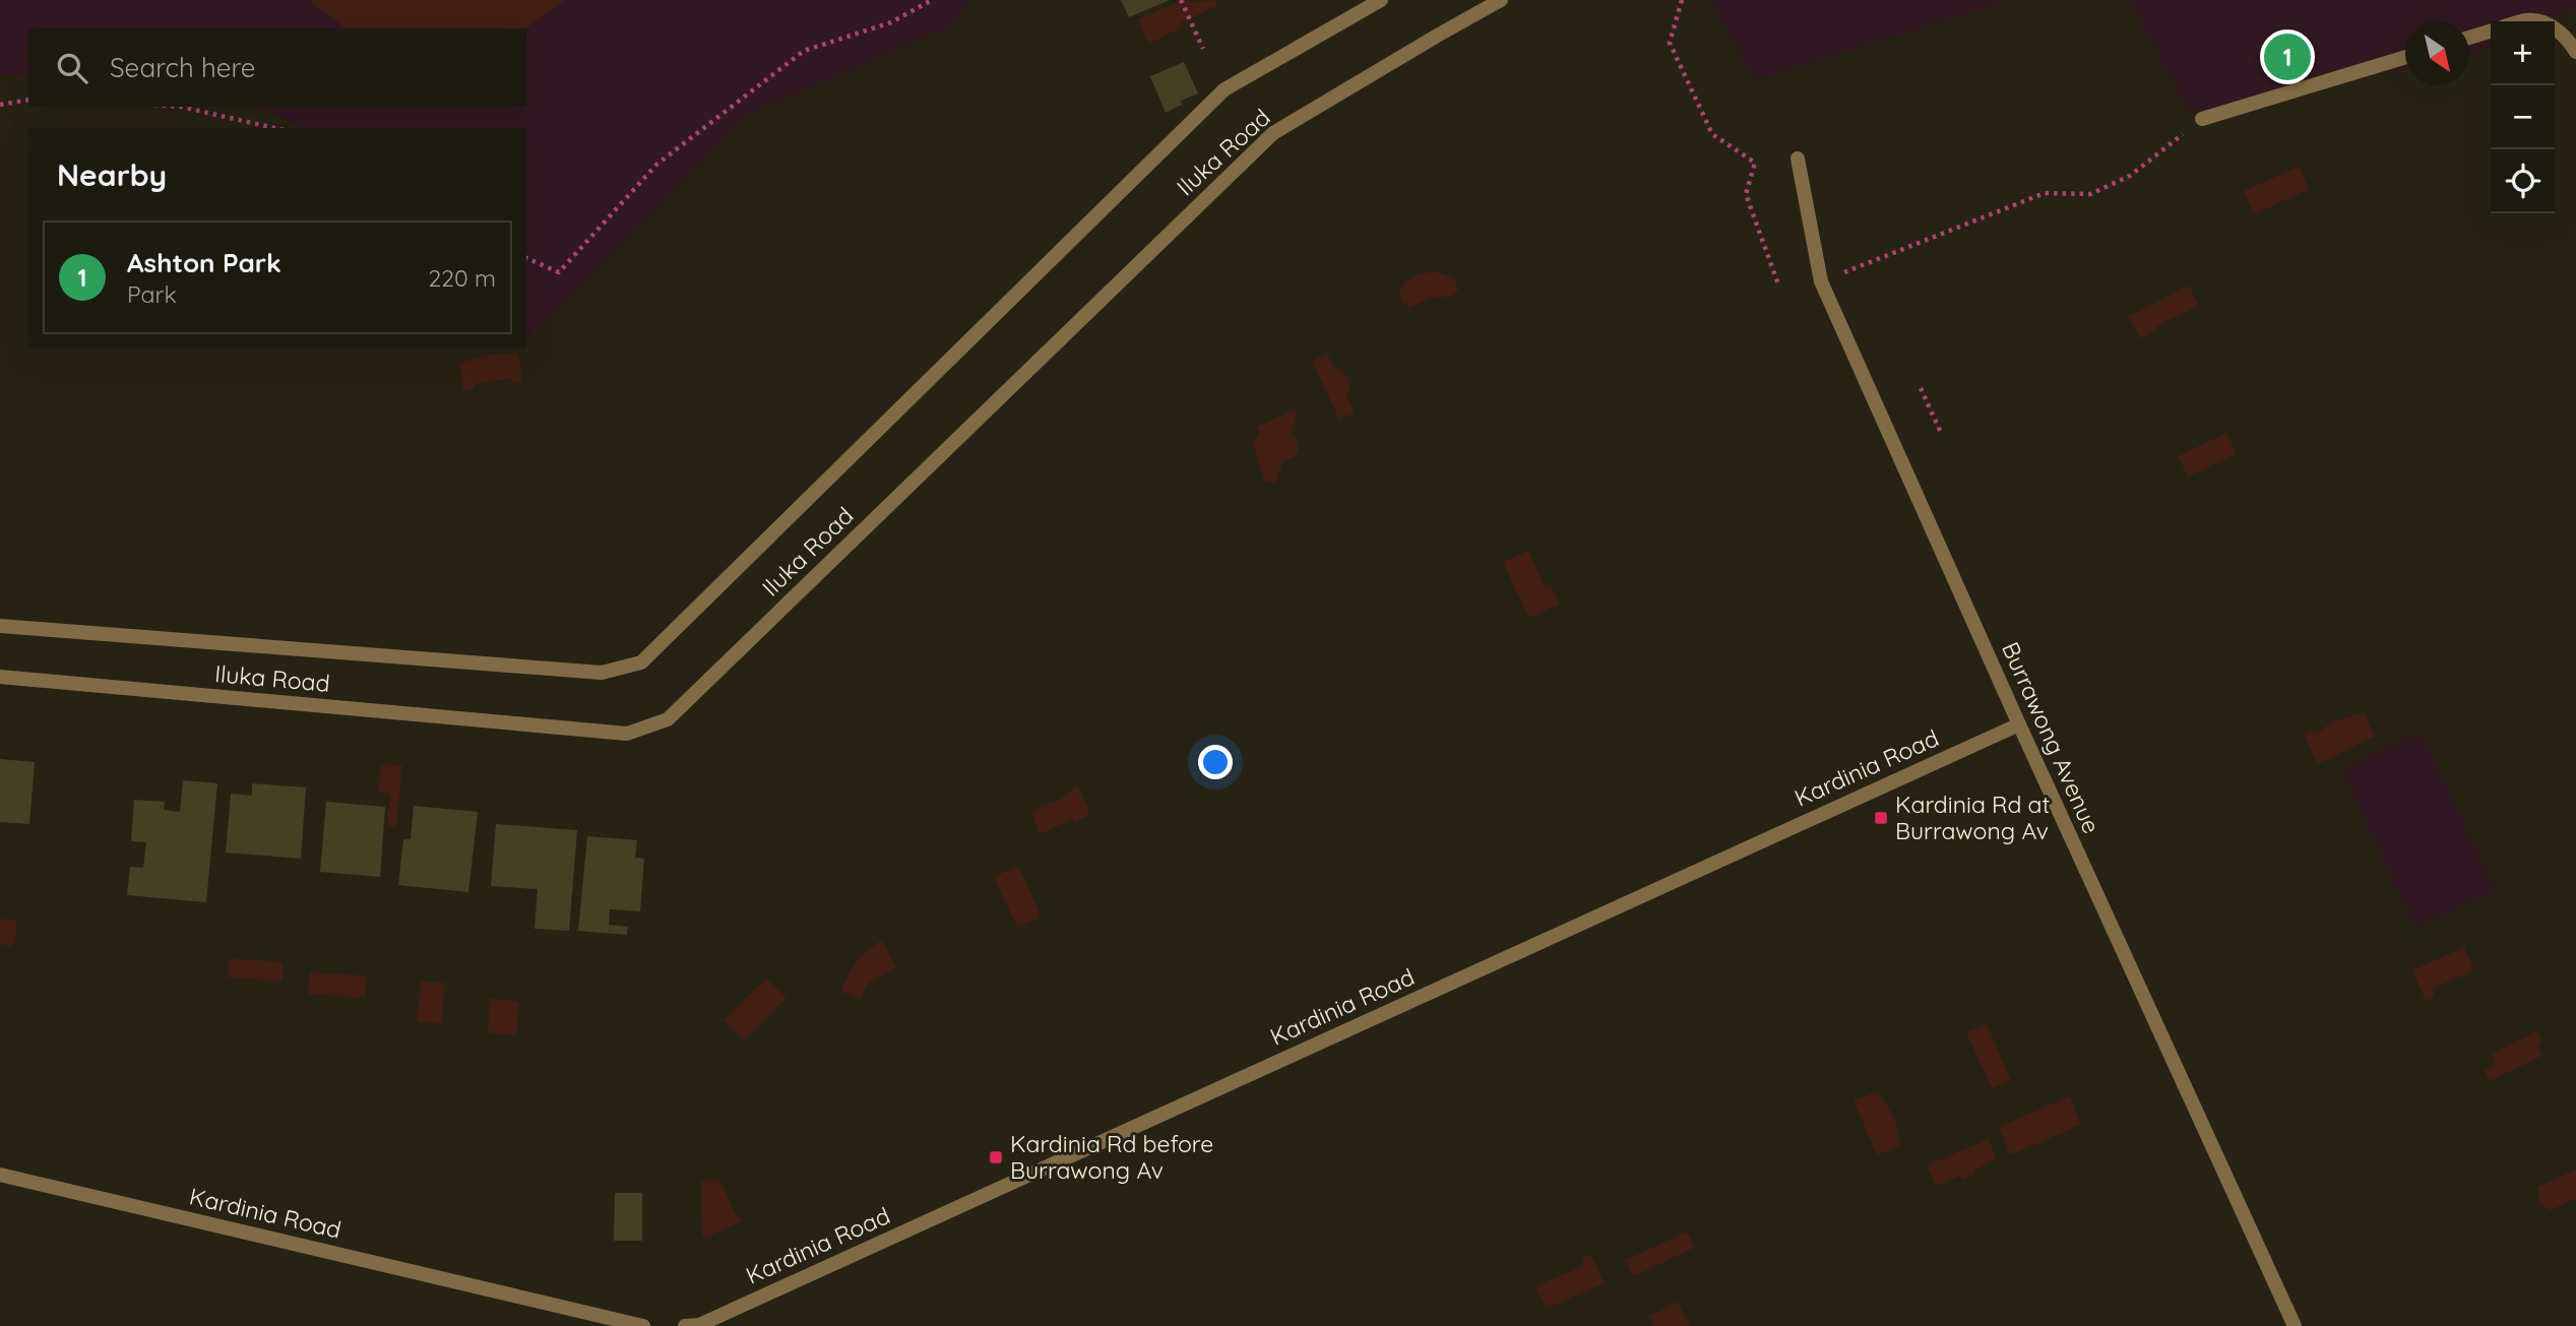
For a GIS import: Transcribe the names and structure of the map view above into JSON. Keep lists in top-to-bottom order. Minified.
{"streets":{"street":["Iluka Road","Burrawong Avenue","Kardinia Road"]},"crossings":[["Burrawong Avenue","Kardinia Road"]],"places":{"transit":["Kardinia Rd at Burrawong Av","Kardinia Rd before Burrawong Av"]},"north":"bottom right","page":{"map_buttons":["+","−"],"search":"Search here","pins":"1","heading":"Nearby","list":[{"mark":"1","name":"Ashton Park","note":"Park","value":"220 m"}]}}
